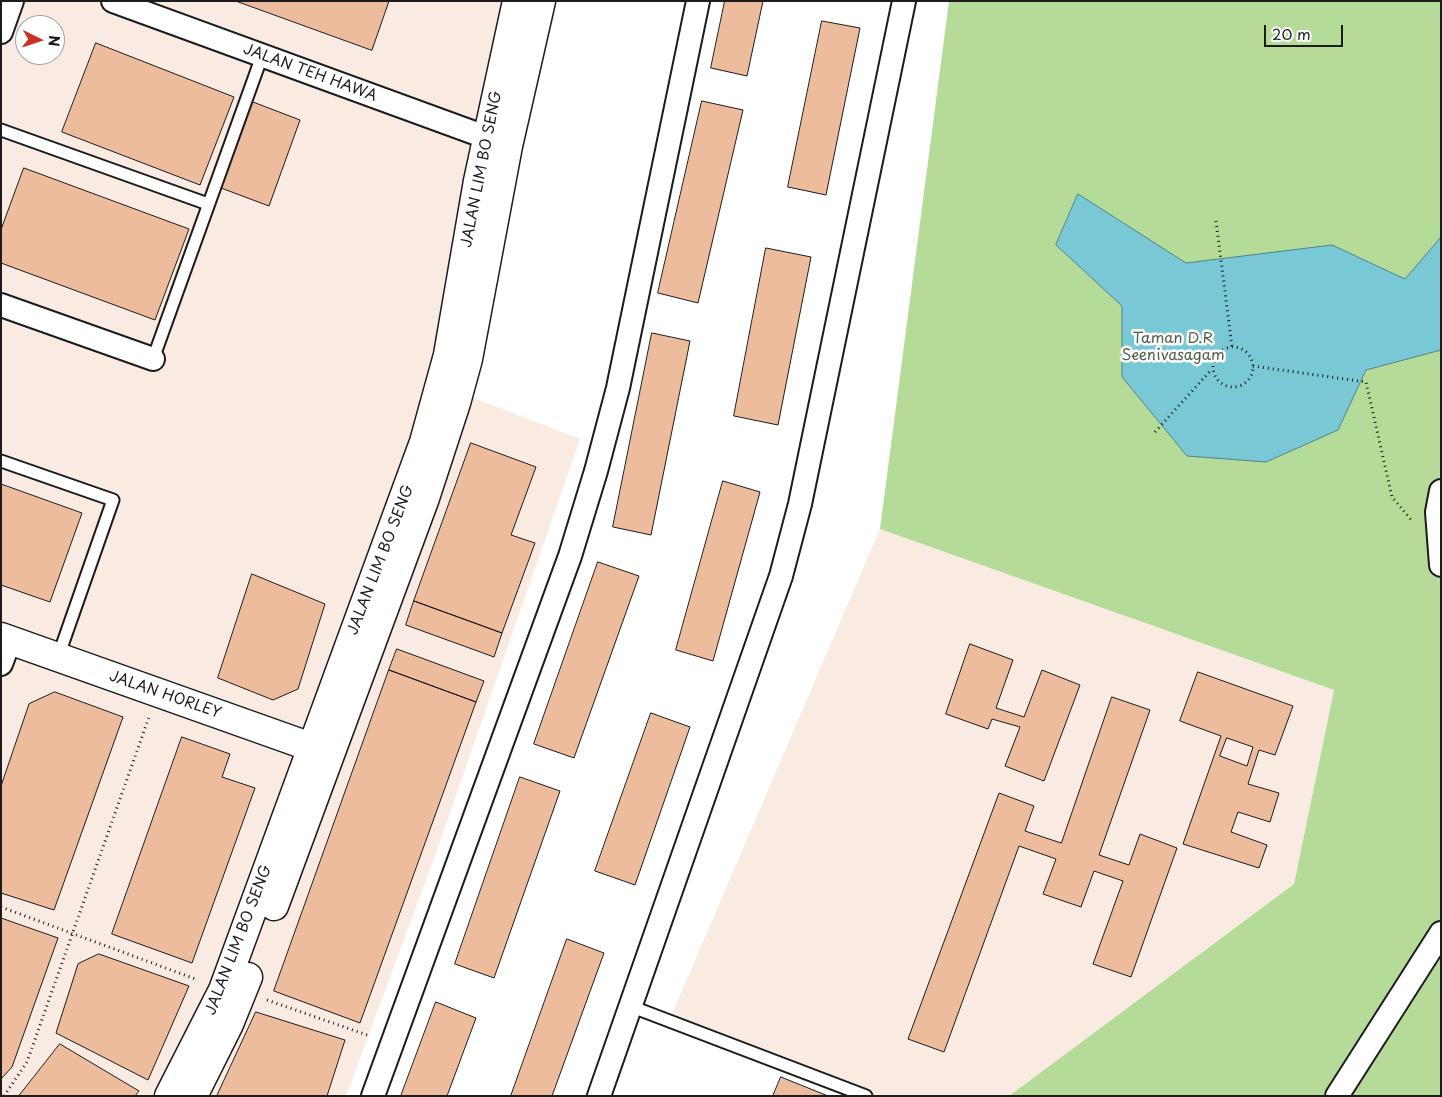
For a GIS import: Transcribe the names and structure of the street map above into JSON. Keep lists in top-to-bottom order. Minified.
{"streets":{"main road":["JALAN LIM BO SENG","JALAN HORLEY"],"street":["JALAN TEH HAWA"]},"crossings":[["JALAN TEH HAWA","JALAN LIM BO SENG"],["JALAN LIM BO SENG","JALAN HORLEY"]],"parks":["Taman D.R Seenivasagam"],"scale_bar":"20 m","north":"right"}
